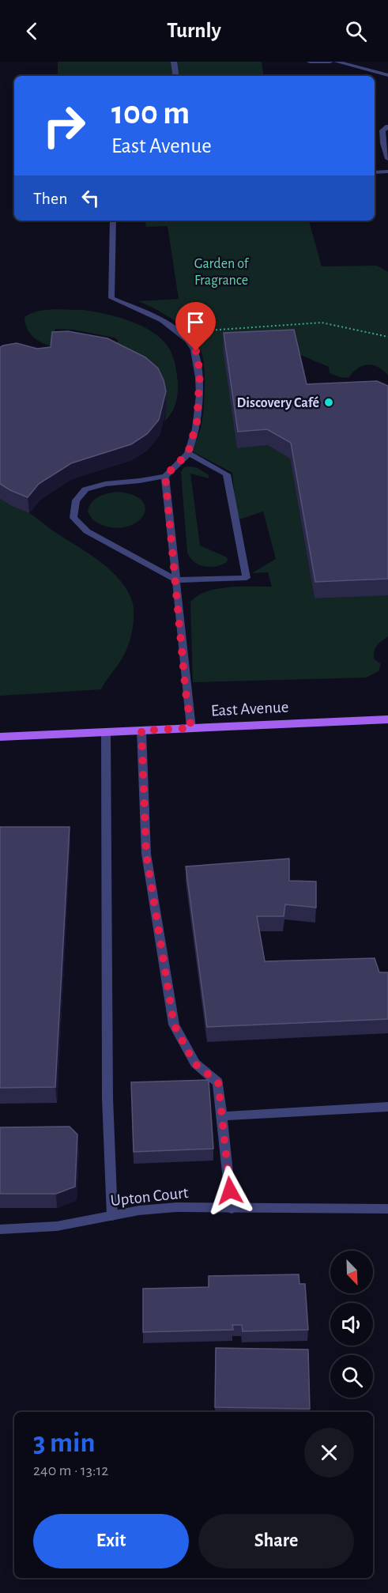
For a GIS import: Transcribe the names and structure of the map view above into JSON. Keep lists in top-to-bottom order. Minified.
{"streets":{"main road":["East Avenue"],"street":["Upton Court"]},"parks":["Garden of Fragrance"],"places":["Discovery Café"],"north":"bottom right","page":{"header":"Turnly","turn":["100 m","East Avenue"],"then":"Then","heading":["3 min","240 m · 13:12"],"buttons":["Exit","Share"]}}
